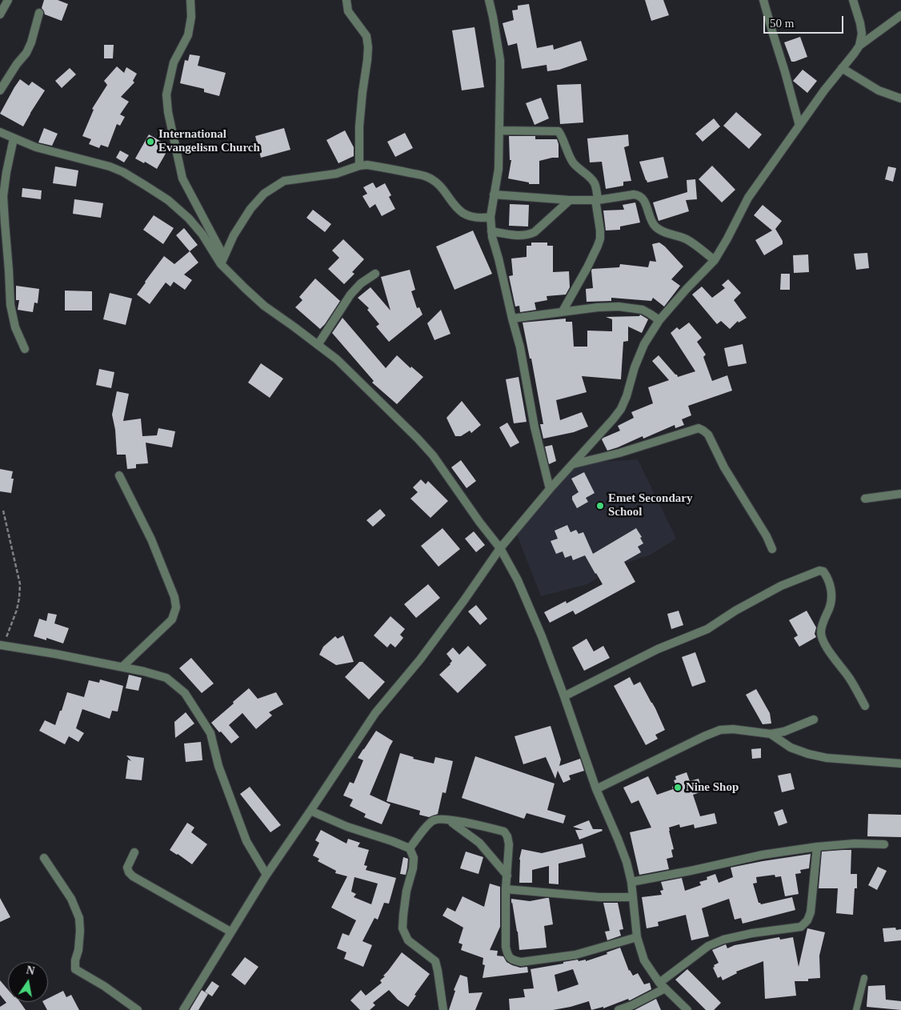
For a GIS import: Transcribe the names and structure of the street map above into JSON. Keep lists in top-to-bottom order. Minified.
{"places":["International Evangelism Church","Emet Secondary School","Nine Shop"],"scale_bar":"50 m","north":"top"}
